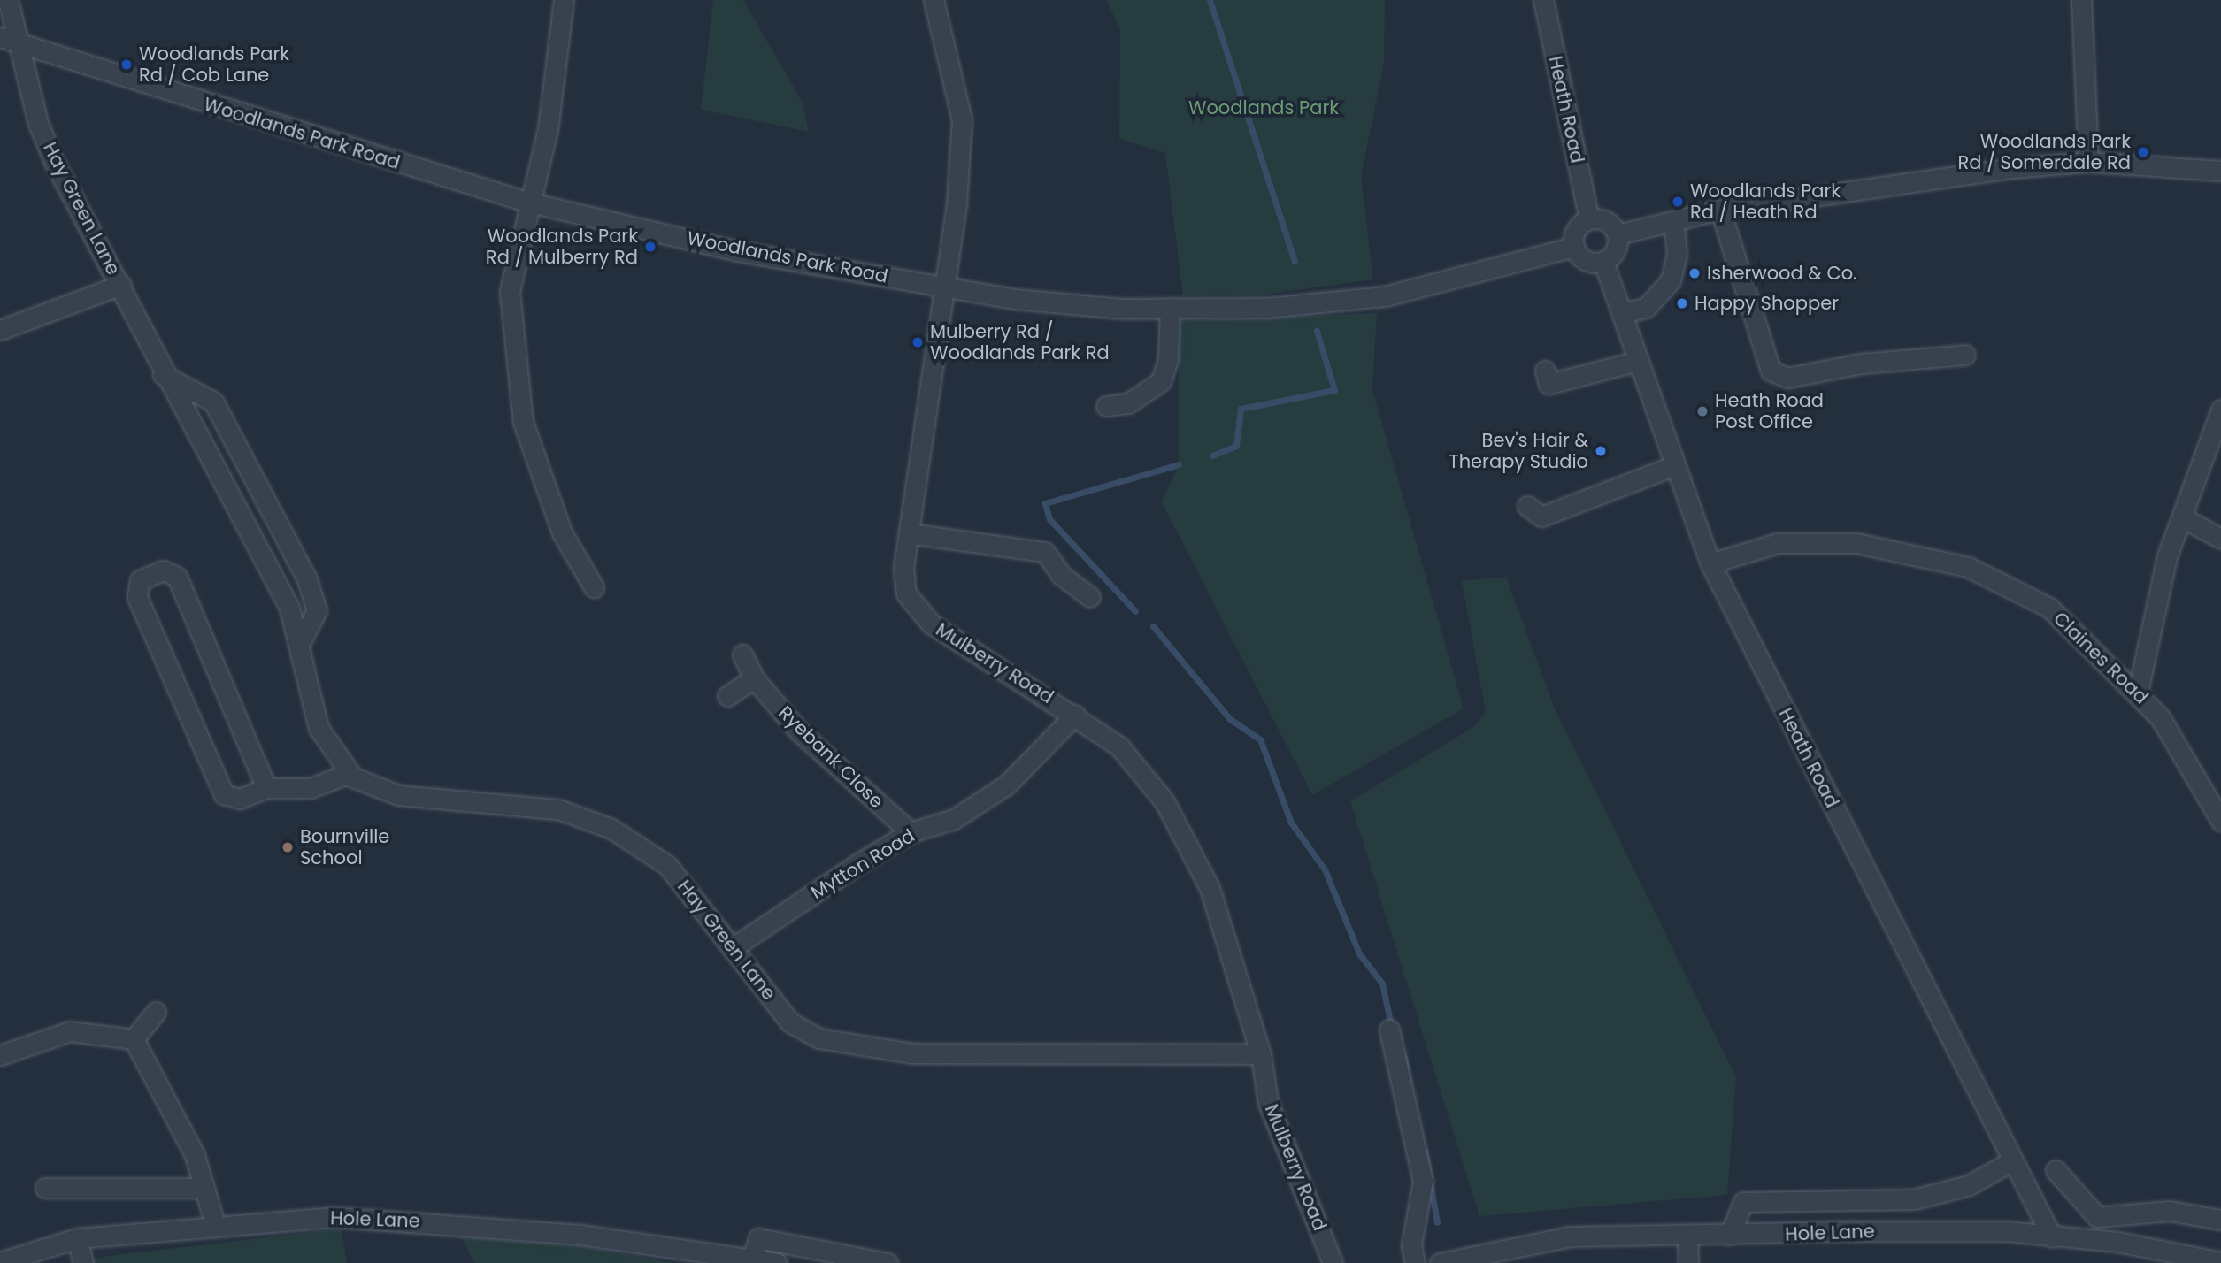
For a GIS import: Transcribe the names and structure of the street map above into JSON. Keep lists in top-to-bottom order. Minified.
{"streets":{"street":["Heath Road","Woodlands Park Road","Hay Green Lane","Claines Road","Mulberry Road","Ryebank Close","Mytton Road","Hole Lane"]},"crossings":[["Heath Road","Woodlands Park Road"],["Heath Road","Claines Road"],["Heath Road","Hole Lane"],["Woodlands Park Road","Hay Green Lane"],["Woodlands Park Road","Mulberry Road"],["Hay Green Lane","Mulberry Road"],["Hay Green Lane","Mytton Road"],["Mulberry Road","Mytton Road"],["Ryebank Close","Mytton Road"]],"parks":["Woodlands Park"],"places":["Woodlands Park Rd / Cob Lane","Woodlands Park Rd / Somerdale Rd","Woodlands Park Rd / Heath Rd","Woodlands Park Rd / Mulberry Rd","Isherwood & Co.","Happy Shopper","Mulberry Rd / Woodlands Park Rd","Heath Road Post Office","Bev's Hair & Therapy Studio","Bournville School"]}
